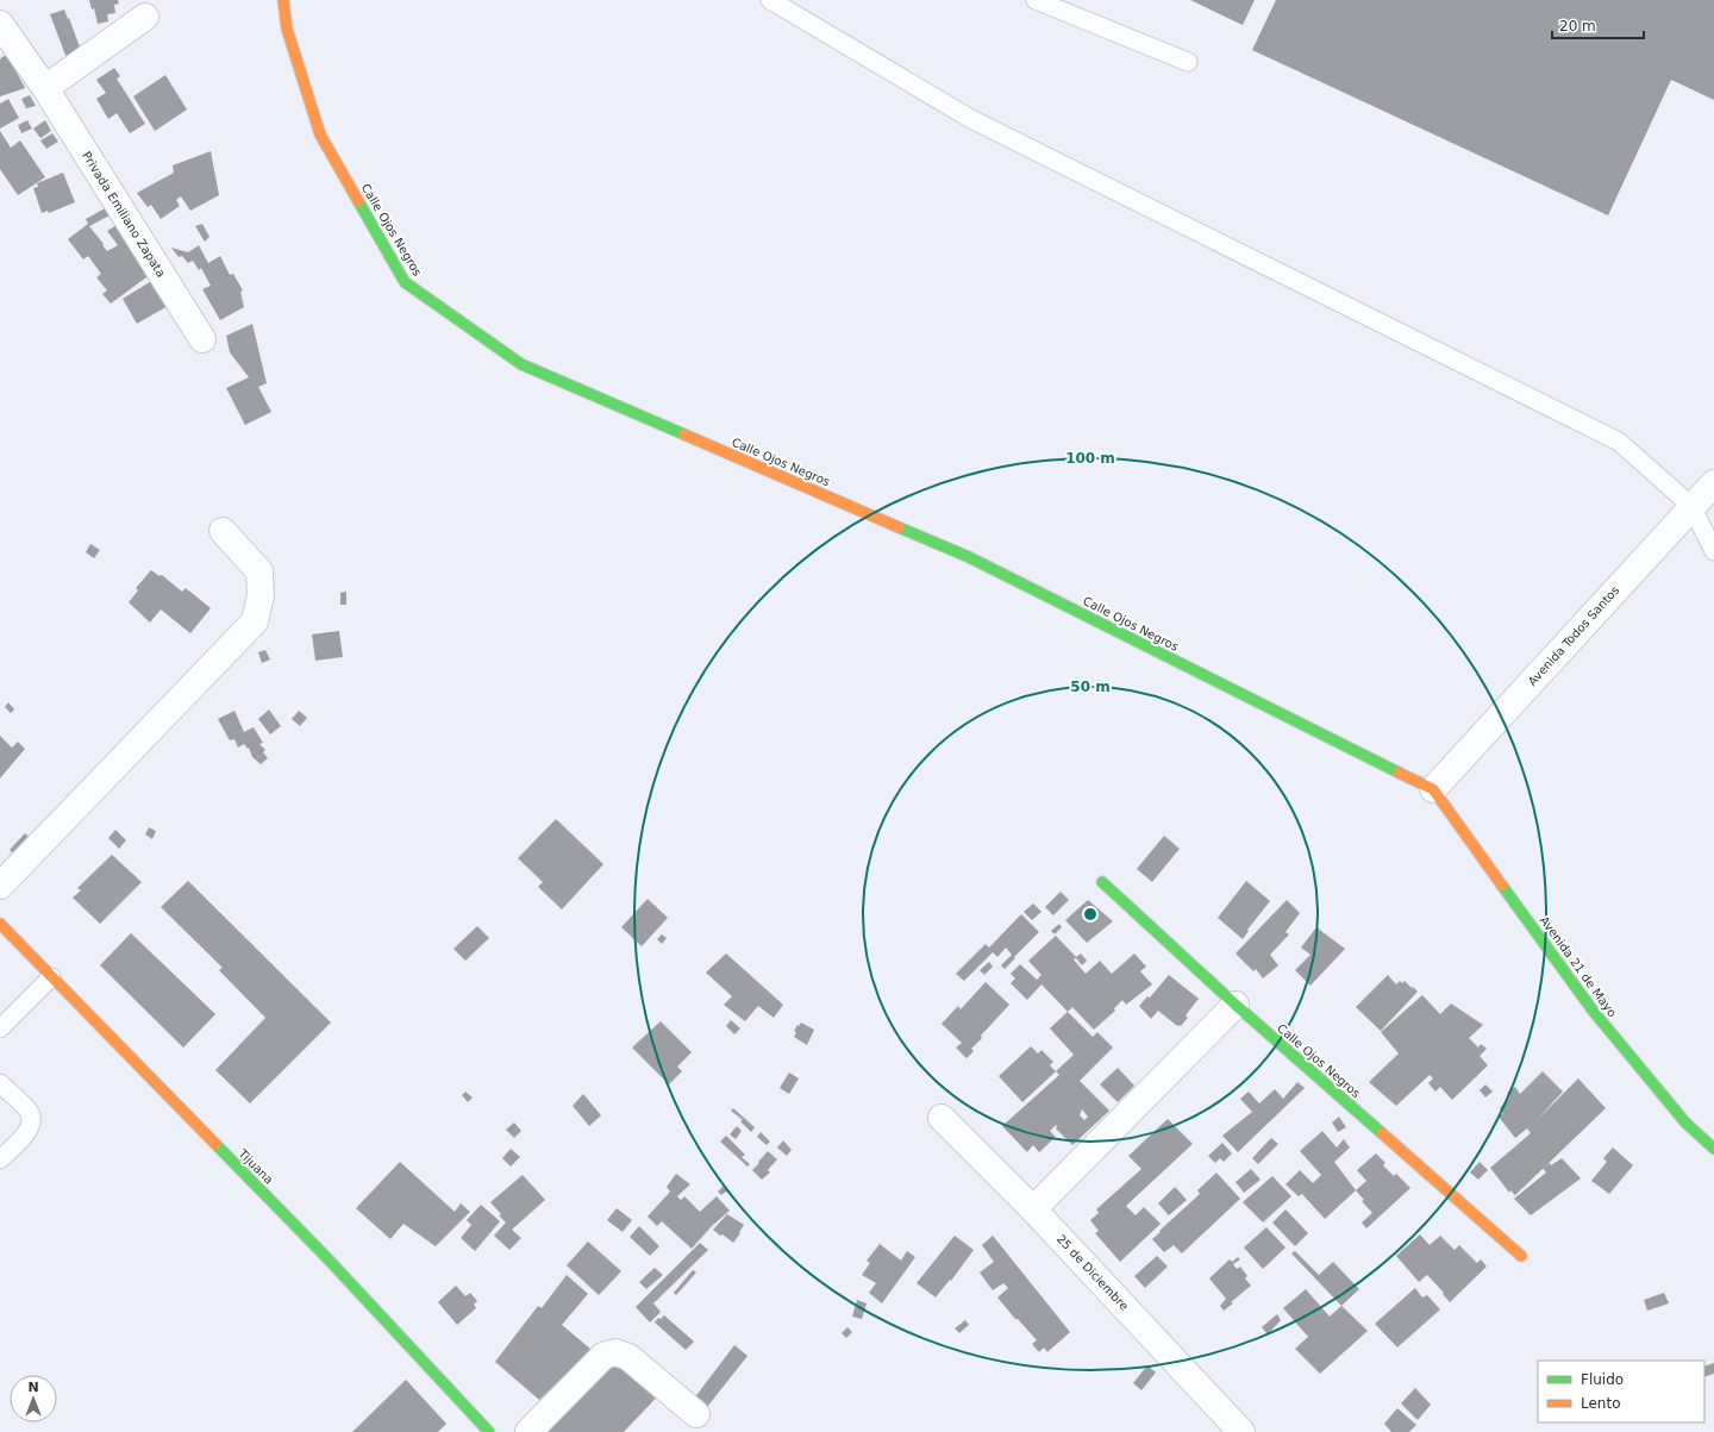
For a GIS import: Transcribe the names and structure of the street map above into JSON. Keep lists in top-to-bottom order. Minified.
{"streets":{"street":["Privada Emiliano Zapata","Calle Ojos Negros","Avenida Todos Santos","Avenida 21 de Mayo","Tijuana","25 de Diciembre"]},"crossings":[["Calle Ojos Negros","Avenida Todos Santos"],["Calle Ojos Negros","Avenida 21 de Mayo"],["Avenida Todos Santos","Avenida 21 de Mayo"]],"legend":["Fluido","Lento"],"scale_bar":"20 m","north":"top","rings":["100 m","50 m"]}
